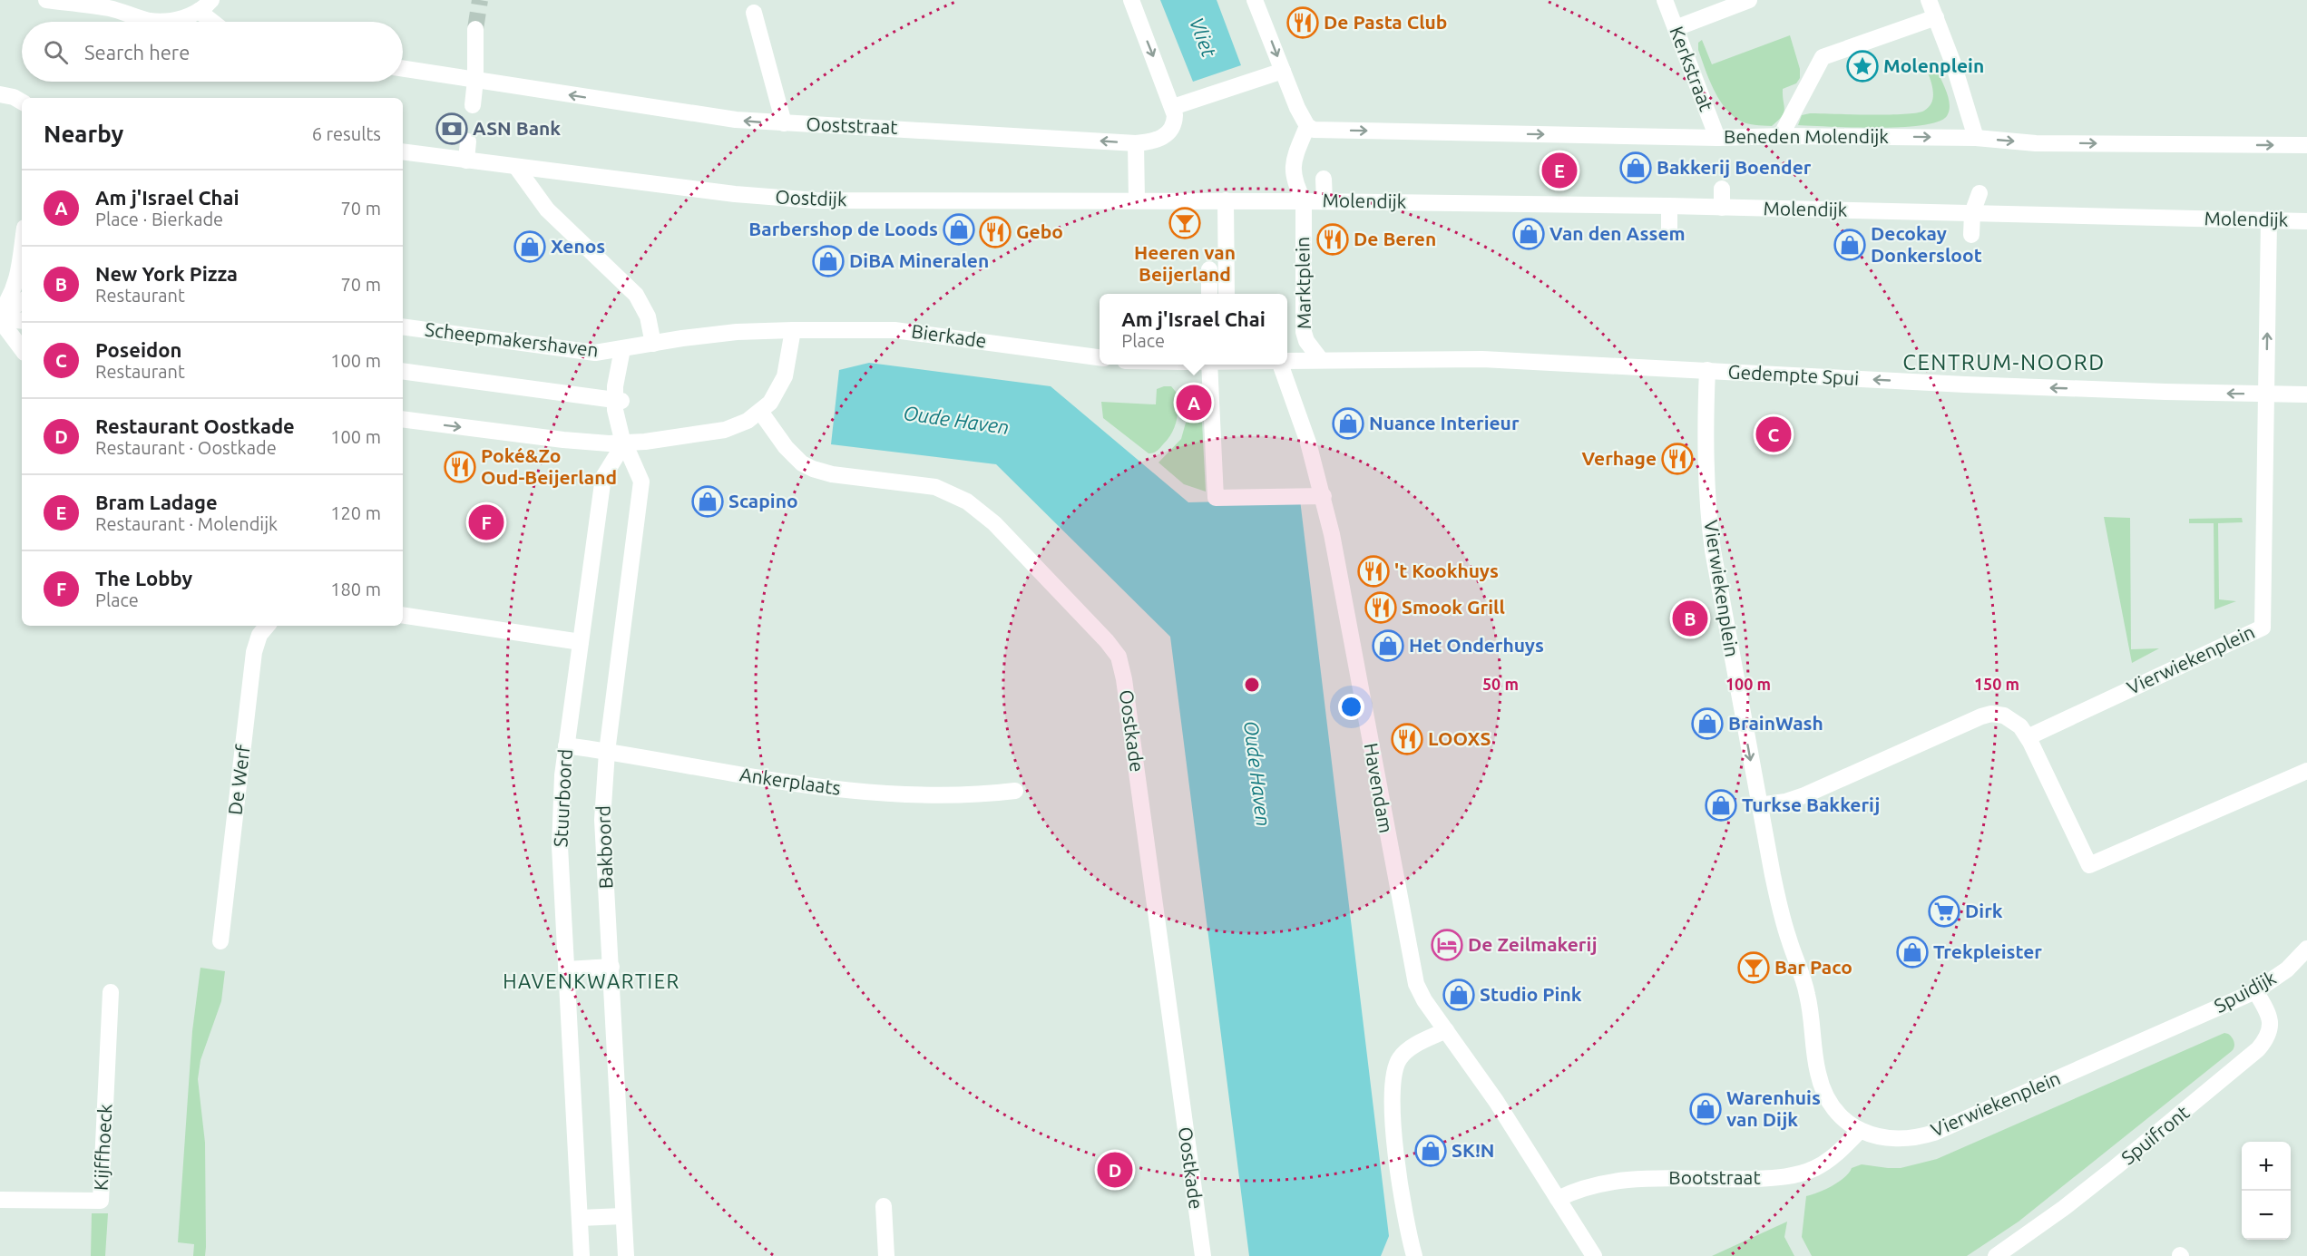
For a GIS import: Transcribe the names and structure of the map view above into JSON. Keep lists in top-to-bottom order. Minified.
{"streets":{"street":["Kerkstraat","Ooststraat","Beneden Molendijk","Oostdijk","Molendijk","Marktplein","Bierkade","Scheepmakershaven","Gedempte Spui","Vierwiekenplein","Oostkade","De Werf","Ankerplaats","Havendam","Stuurboord","Bakboord","Spuidijk","Spuifront","Kijffhoeck","Bootstraat"]},"crossings":[["Kerkstraat","Beneden Molendijk"],["Beneden Molendijk","Marktplein"],["Molendijk","Marktplein"],["Marktplein","Gedempte Spui"],["Bierkade","Scheepmakershaven"],["Gedempte Spui","Vierwiekenplein"],["Vierwiekenplein","Spuidijk"],["Vierwiekenplein","Bootstraat"],["Ankerplaats","Stuurboord"],["Ankerplaats","Bakboord"],["Havendam","Bootstraat"],["Stuurboord","Bakboord"],["Spuidijk","Spuifront"]],"one_way":["Ooststraat","Beneden Molendijk","Gedempte Spui"],"districts":["CENTRUM-NOORD","HAVENKWARTIER"],"water":["Vliet","Oude Haven"],"places":{"restaurant":["De Pasta Club","Gebo","De Beren","Verhage","Poké&Zo Oud-Beijerland","'t Kookhuys","Smook Grill","LOOXS"],"place":["Molenplein"],"bank":["ASN Bank"],"shop":["Bakkerij Boender","Barbershop de Loods","Van den Assem","Decokay Donkersloot","Xenos","DiBA Mineralen","Nuance Interieur","Scapino","Het Onderhuys","BrainWash","Turkse Bakkerij","Trekpleister","Studio Pink","Warenhuis van Dijk","SK!N"],"bar":["Heeren van Beijerland","Bar Paco"],"supermarket":["Dirk"],"hotel":["De Zeilmakerij"]},"page":{"search":"Search here","heading":["Nearby","6 results"],"pins":["E","A","C","F","B","D"],"list":[{"mark":"A","name":"Am j'Israel Chai","note":"Place · Bierkade","value":"70 m"},{"mark":"B","name":"New York Pizza","note":"Restaurant","value":"70 m"},{"mark":"C","name":"Poseidon","note":"Restaurant","value":"100 m"},{"mark":"D","name":"Restaurant Oostkade","note":"Restaurant · Oostkade","value":"100 m"},{"mark":"E","name":"Bram Ladage","note":"Restaurant · Molendijk","value":"120 m"},{"mark":"F","name":"The Lobby","note":"Place","value":"180 m"}],"popup":["Am j'Israel Chai","Place"],"map_buttons":["+","−"]},"rings":["50 m","100 m","150 m"]}
